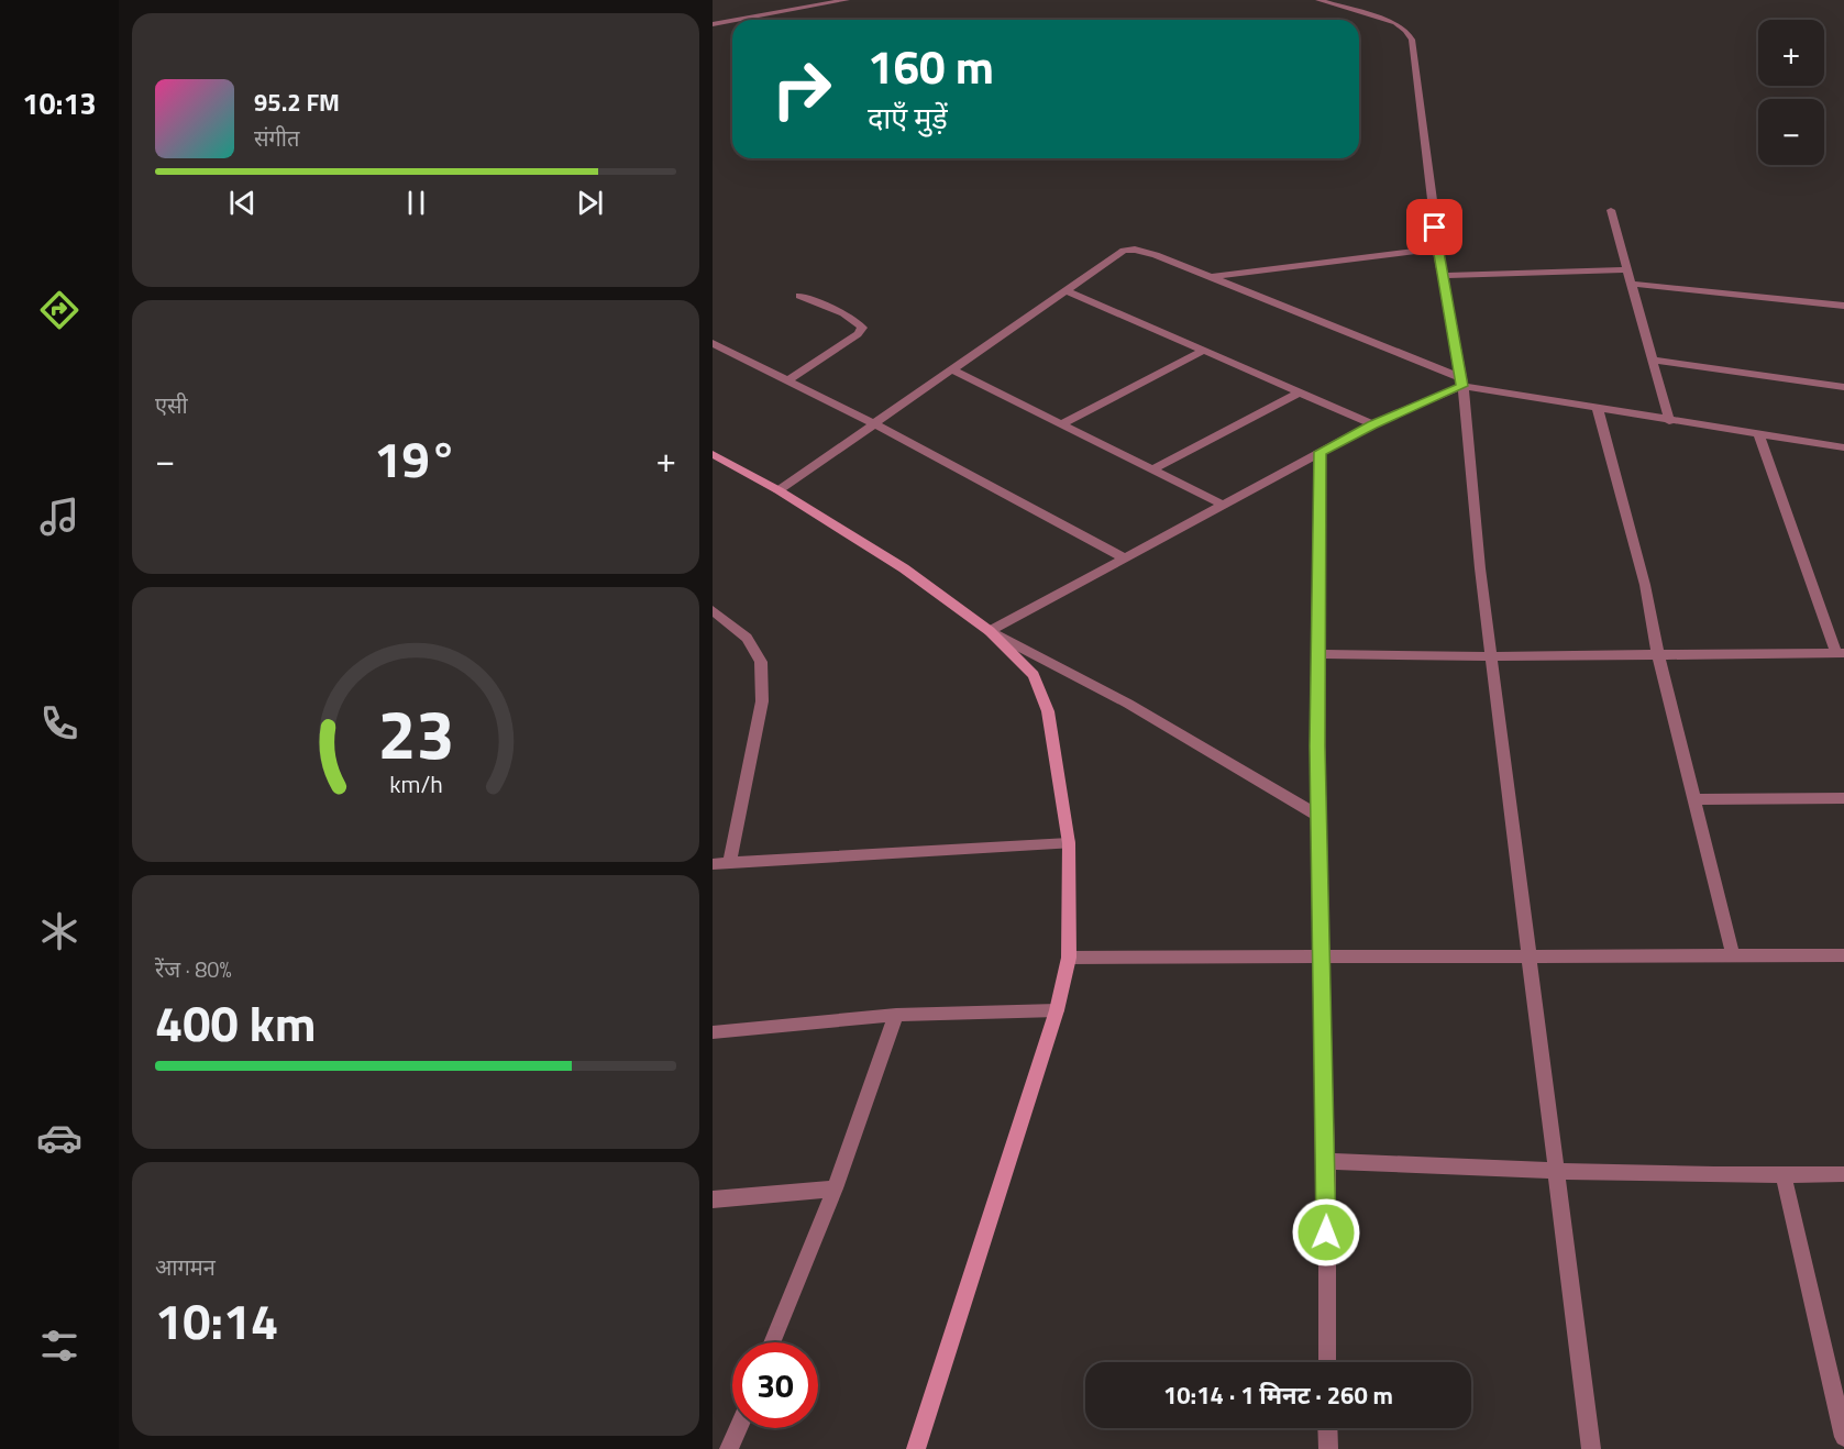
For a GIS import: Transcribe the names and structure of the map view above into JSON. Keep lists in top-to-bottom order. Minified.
{"page":{"tabs":"10:13","map_buttons":["+","−"],"turn":["160 m","दाएँ मुड़ें"],"song":["95.2 FM","संगीत"],"tile":["एसी",["रेंज · 80%","400 km"],["आगमन","10:14"]],"heat":["−","19°","+"],"limit":"30","trip":"10:14 · 1 मिनट · 260 m","gauge":["23","km/h"]}}
